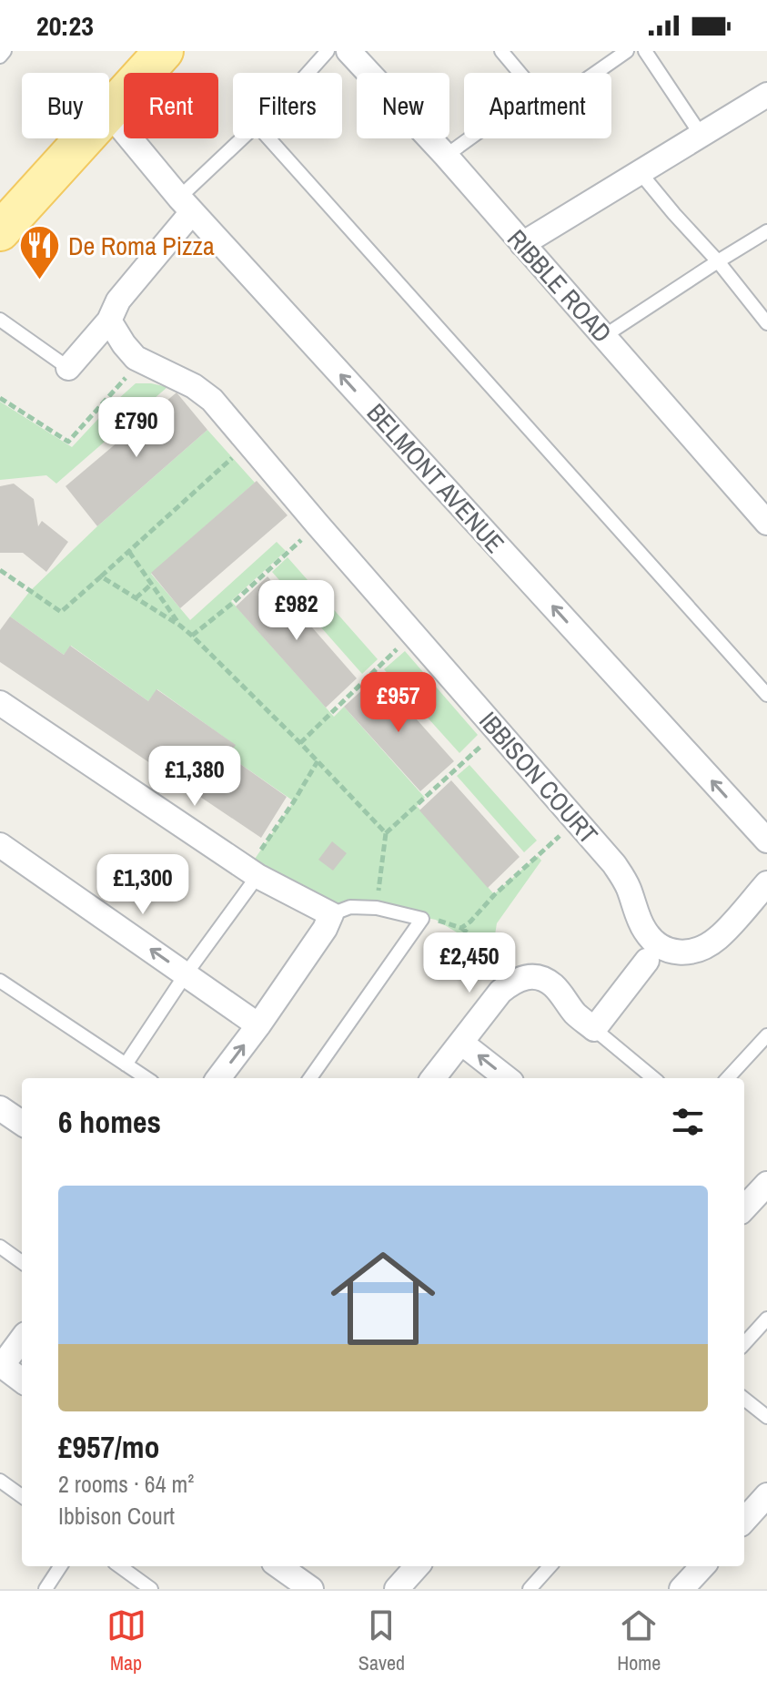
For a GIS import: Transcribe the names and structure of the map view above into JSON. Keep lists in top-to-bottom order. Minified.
{"streets":{"street":["RIBBLE ROAD","BELMONT AVENUE","IBBISON COURT"]},"one_way":["BELMONT AVENUE"],"places":{"restaurant":["De Roma Pizza"]},"page":{"status":"20:23","chip":["Buy","Rent","Filters","New","Apartment"],"price":["£790","£982","£957","£1,380","£1,300","£2,450"],"heading":"6 homes","list":[{"name":"£957/mo","note":"2 rooms · 64 m² · Ibbison Court"}],"tabs":["Map","Saved","Home"]}}
